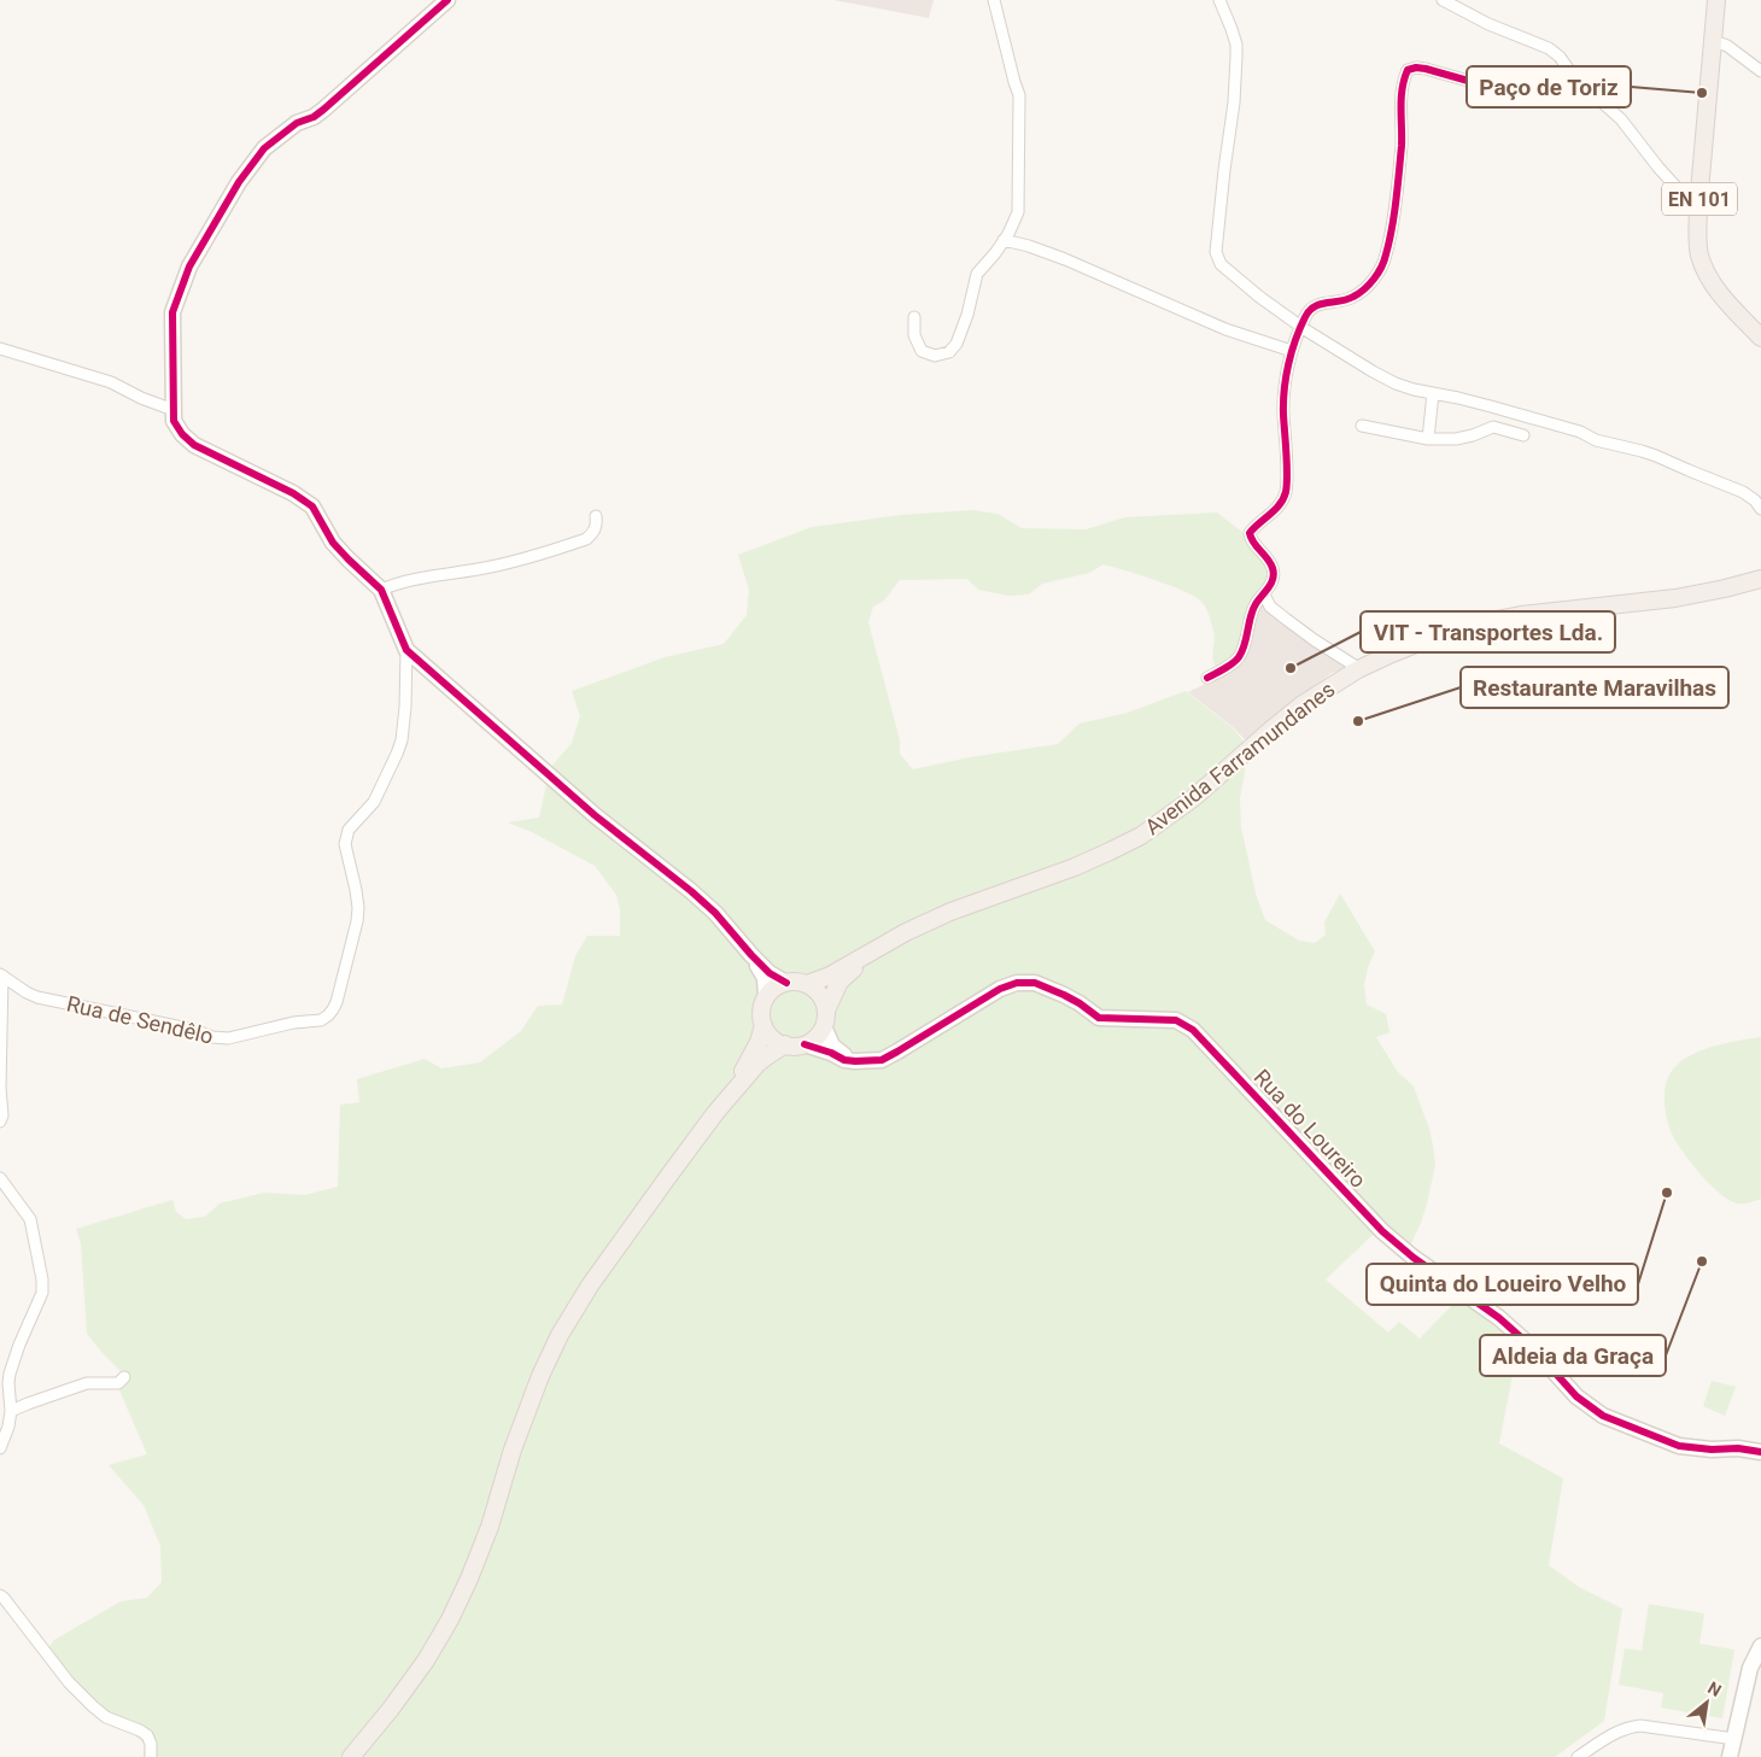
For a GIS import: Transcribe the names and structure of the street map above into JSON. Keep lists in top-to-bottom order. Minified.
{"streets":{"main road":["EN 101","Avenida Farramundanes"],"street":["Rua de Sendêlo","Rua do Loureiro"]},"places":["Paço de Toriz","VIT - Transportes Lda.","Restaurante Maravilhas","Quinta do Loueiro Velho","Aldeia da Graça"],"north":"top right"}
